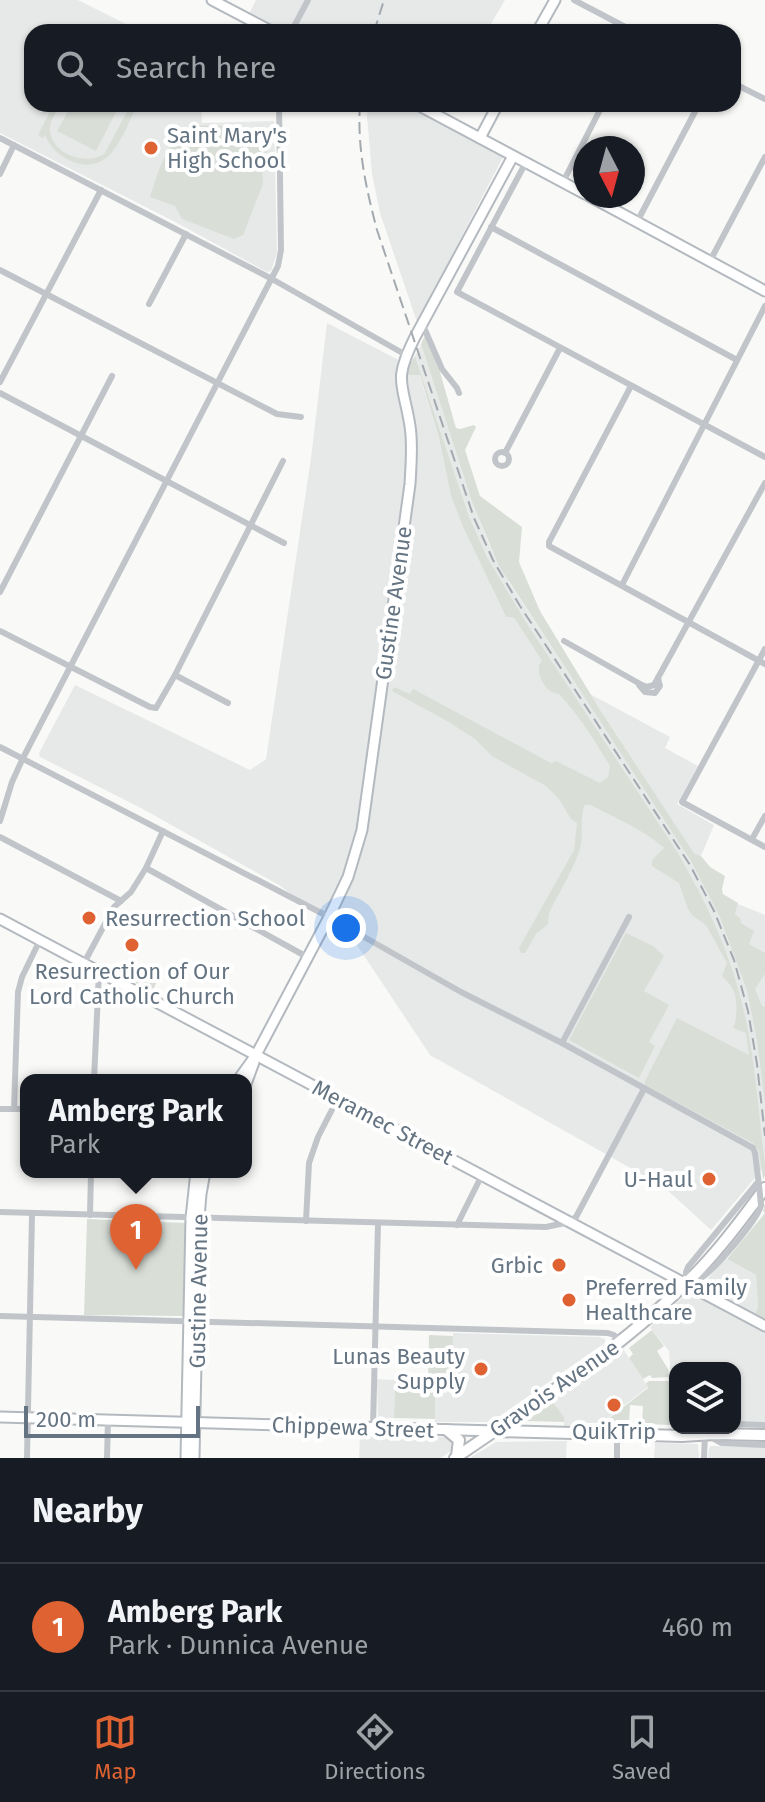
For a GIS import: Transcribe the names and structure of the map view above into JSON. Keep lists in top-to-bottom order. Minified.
{"streets":{"main road":["Gravois Avenue","Chippewa Street"],"street":["Gustine Avenue","Meramec Street"]},"crossings":[["Gustine Avenue","Meramec Street"],["Gustine Avenue","Chippewa Street"],["Meramec Street","Gravois Avenue"],["Gravois Avenue","Chippewa Street"]],"places":["Saint Mary's High School","Resurrection School","Resurrection of Our Lord Catholic Church","U-Haul","Grbic","Preferred Family Healthcare","Lunas Beauty Supply","QuikTrip"],"scale_bar":"200 m","north":"bottom","page":{"search":"Search here","popup":["Amberg Park","Park"],"pins":"1","scale":"200 m","heading":"Nearby","list":[{"mark":"1","name":"Amberg Park","note":"Park · Dunnica Avenue","value":"460 m"}],"nav":["Map","Directions","Saved"]}}
